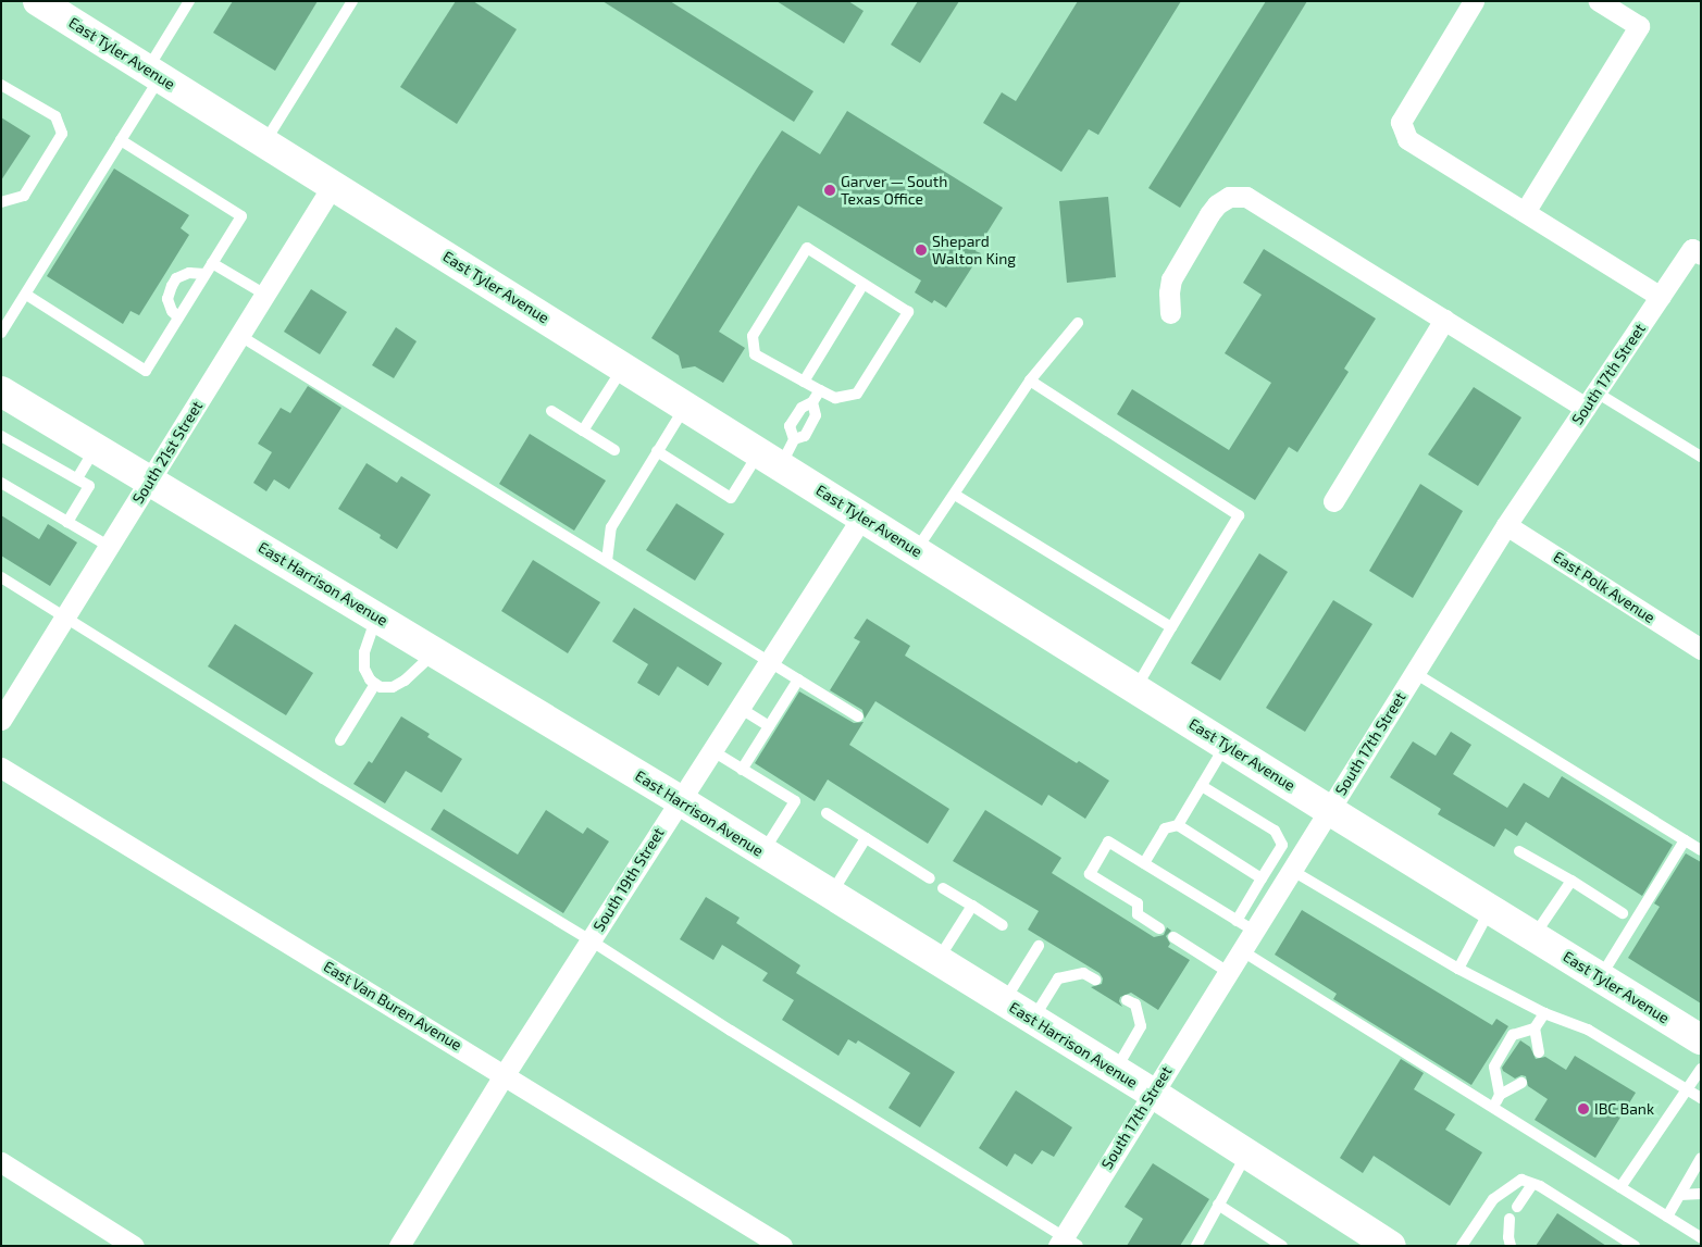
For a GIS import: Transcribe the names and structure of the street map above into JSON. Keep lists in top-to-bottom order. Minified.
{"streets":{"main road":["East Tyler Avenue","East Harrison Avenue"],"street":["South 17th Street","South 21st Street","East Polk Avenue","South 19th Street","East Van Buren Avenue"]},"crossings":[["East Tyler Avenue","South 17th Street"],["East Tyler Avenue","South 21st Street"],["East Tyler Avenue","South 19th Street"],["South 17th Street","East Harrison Avenue"],["South 17th Street","East Polk Avenue"],["South 21st Street","East Harrison Avenue"],["East Harrison Avenue","South 19th Street"],["South 19th Street","East Van Buren Avenue"]],"places":["Garver — South Texas Office","Shepard Walton King","IBC Bank"]}
